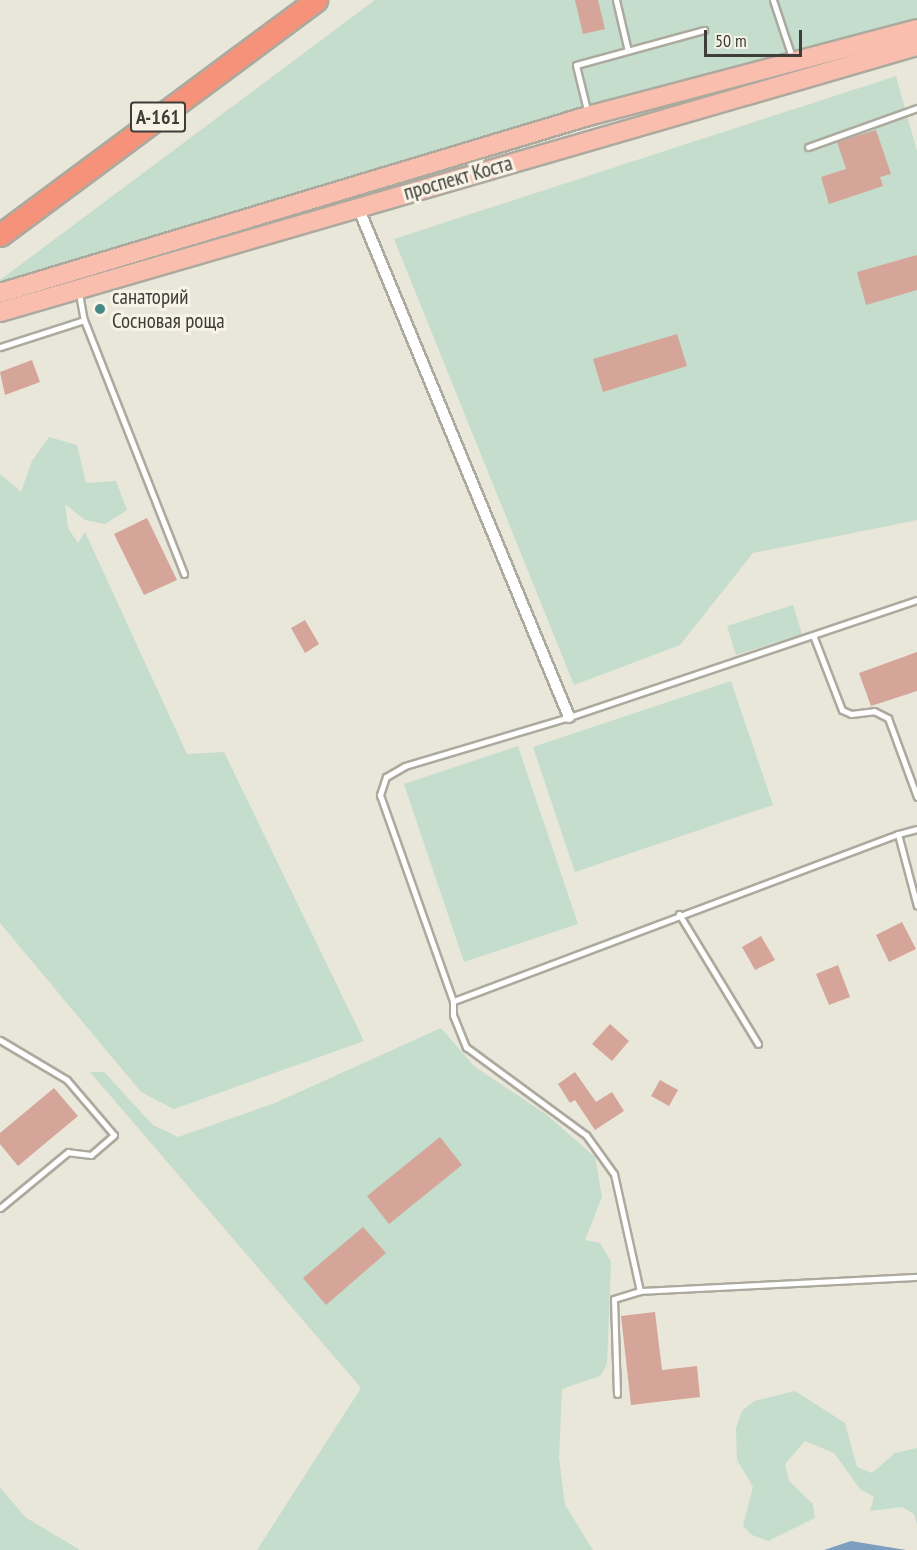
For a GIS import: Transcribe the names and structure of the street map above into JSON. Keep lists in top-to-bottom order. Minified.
{"streets":{"highway":["А-161"],"main road":["проспект Коста"]},"places":["санаторий Сосновая роща"],"scale_bar":"50 m"}
